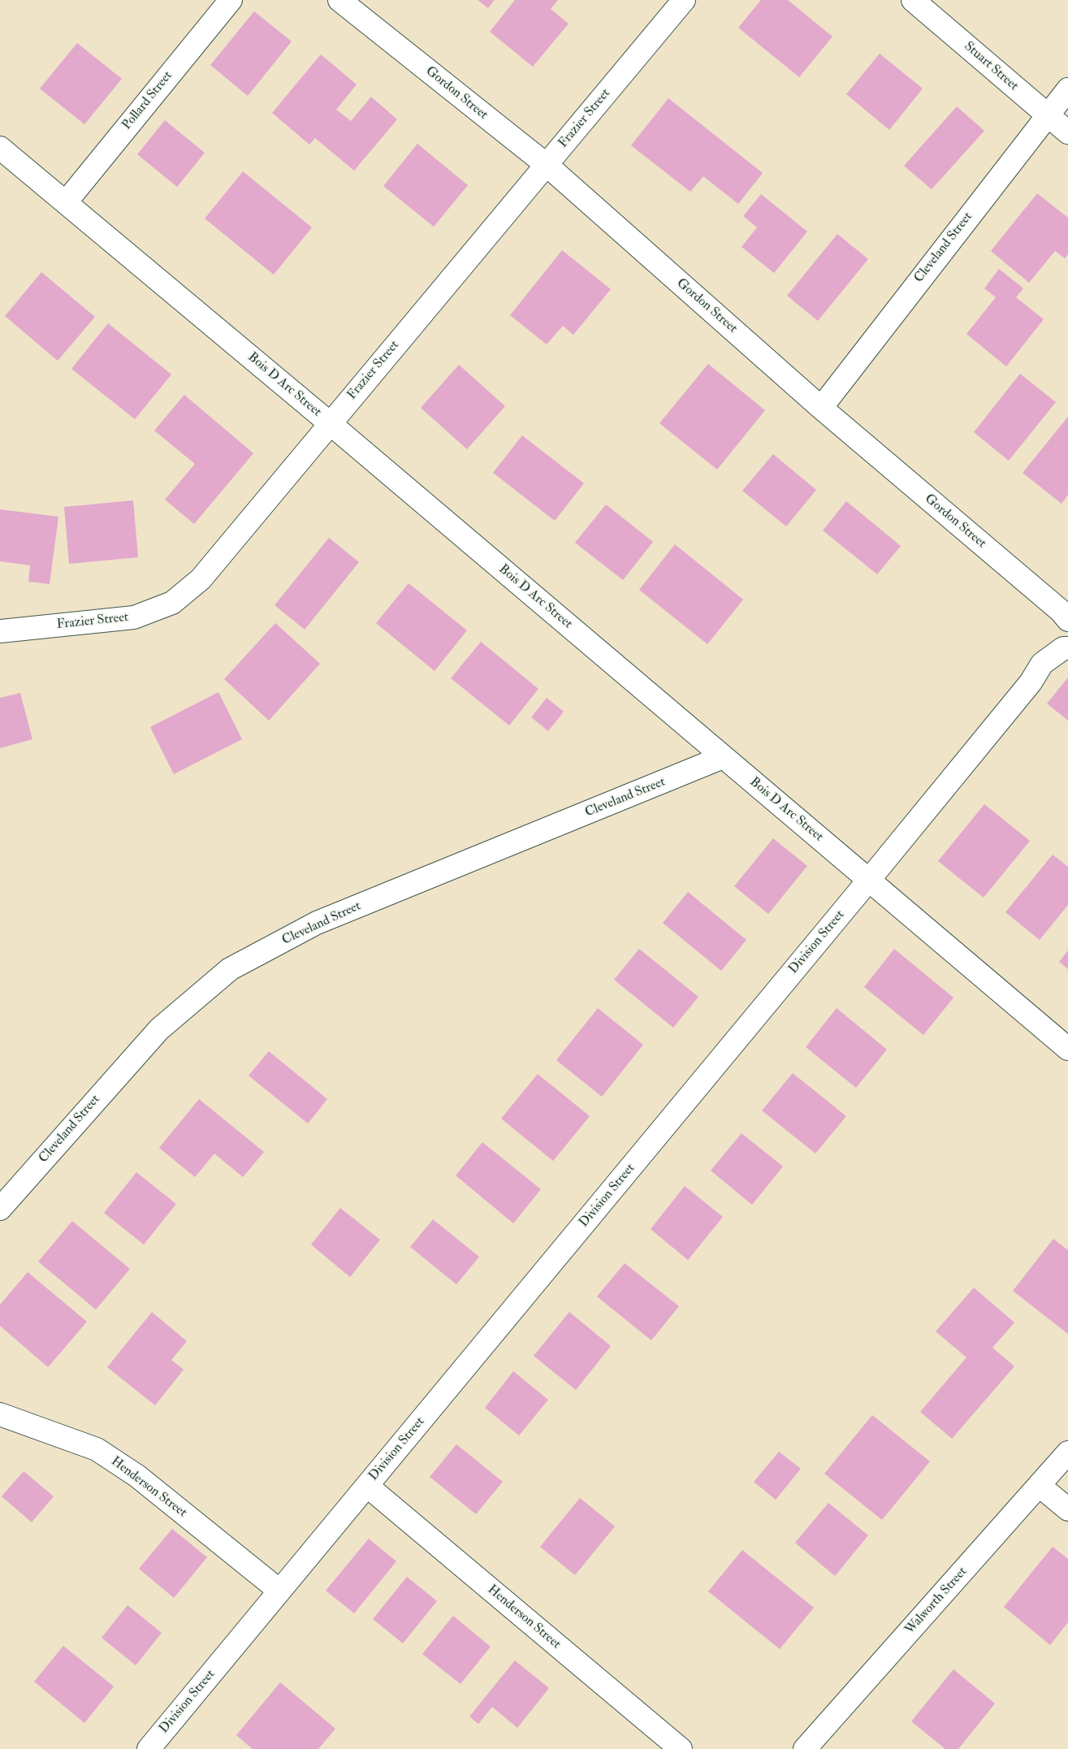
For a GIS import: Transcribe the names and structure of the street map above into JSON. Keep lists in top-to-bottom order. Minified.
{"streets":{"street":["Stuart Street","Gordon Street","Pollard Street","Frazier Street","Cleveland Street","Bois D Arc Street","Division Street","Henderson Street","Walworth Street"]},"crossings":[["Stuart Street","Cleveland Street"],["Gordon Street","Frazier Street"],["Gordon Street","Cleveland Street"],["Pollard Street","Bois D Arc Street"],["Frazier Street","Bois D Arc Street"],["Cleveland Street","Bois D Arc Street"],["Bois D Arc Street","Division Street"],["Division Street","Henderson Street"]]}
